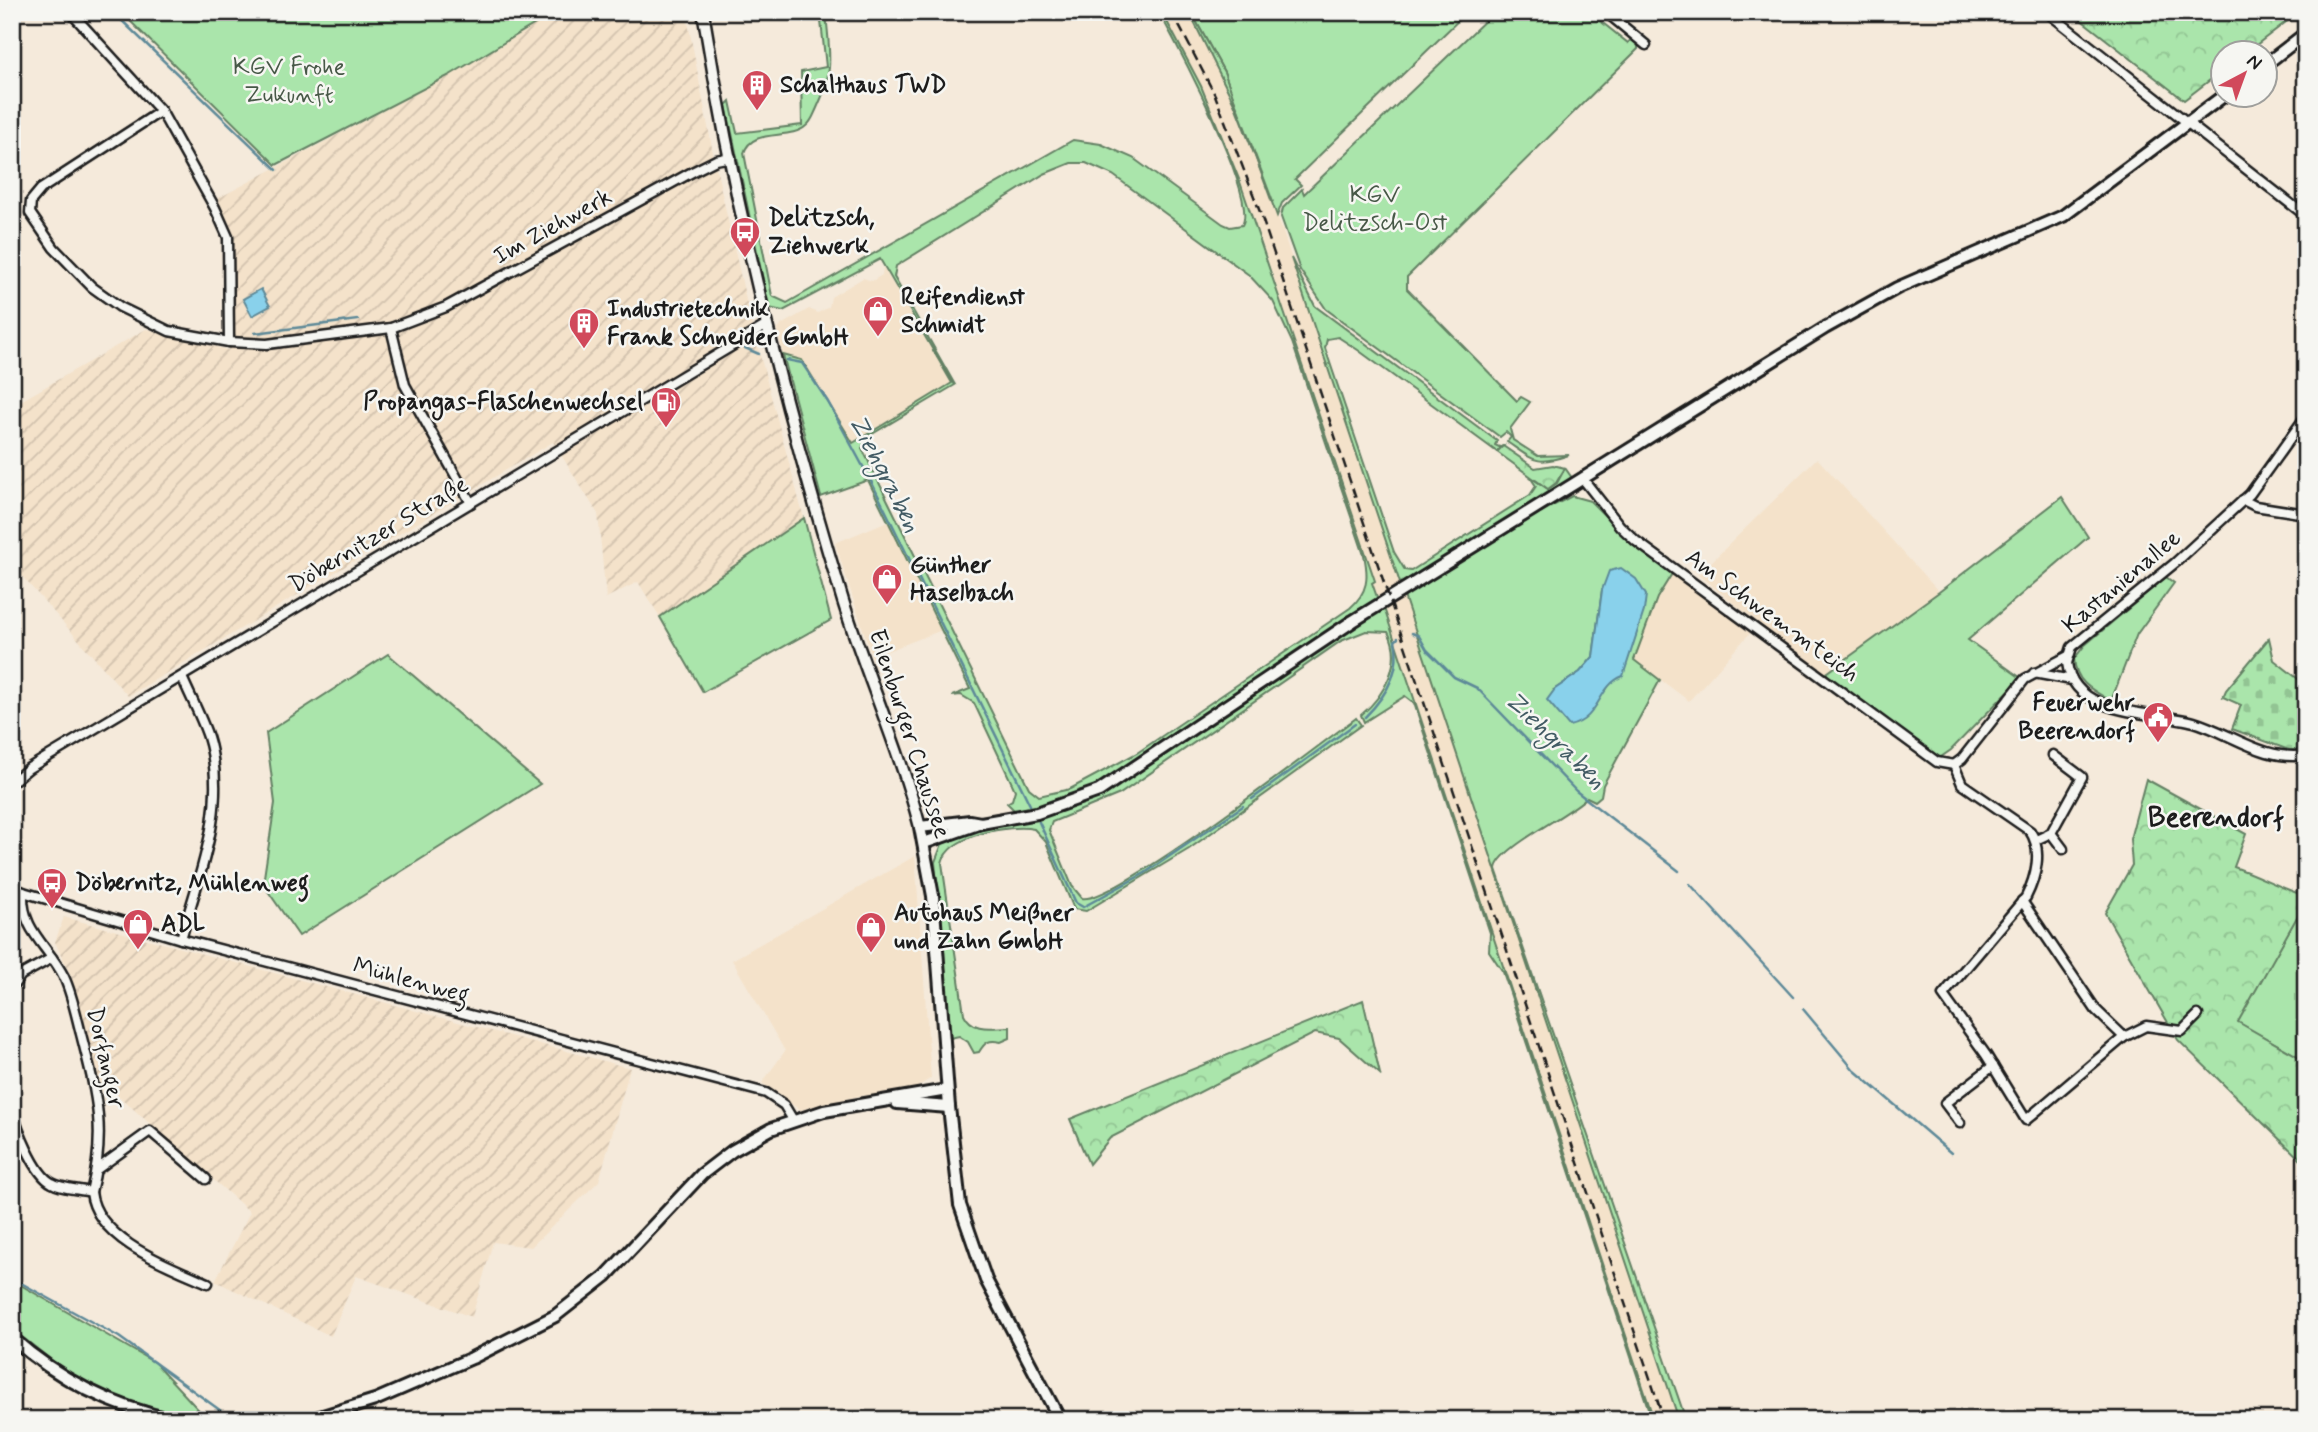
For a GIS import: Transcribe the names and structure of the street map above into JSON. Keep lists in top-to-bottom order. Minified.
{"streets":{"main road":["Eilenburger Chaussee"],"street":["Im Ziehwerk","Döbernitzer Straße","Kastanienallee","Am Schwemmteich","Mühlenweg","Dorfanger"]},"crossings":[["Im Ziehwerk","Eilenburger Chaussee"],["Döbernitzer Straße","Eilenburger Chaussee"],["Kastanienallee","Am Schwemmteich"],["Mühlenweg","Dorfanger"]],"districts":["Beerendorf"],"water":["Ziehgraben"],"parks":["KGV Frohe Zukunft","KGV Delitzsch-Ost"],"places":{"building":["Schalthaus TWD","Industrietechnik Frank Schneider GmbH"],"bus stop":["Delitzsch, Ziehwerk","Döbernitz, Mühlenweg"],"shop":["Reifendienst Schmidt","Günther Haselbach","ADL","Autohaus Meißner und Zahn GmbH"],"fuel station":["Propangas-Flaschenwechsel"],"public building":["Feuerwehr Beerendorf"]},"north":"top right"}
